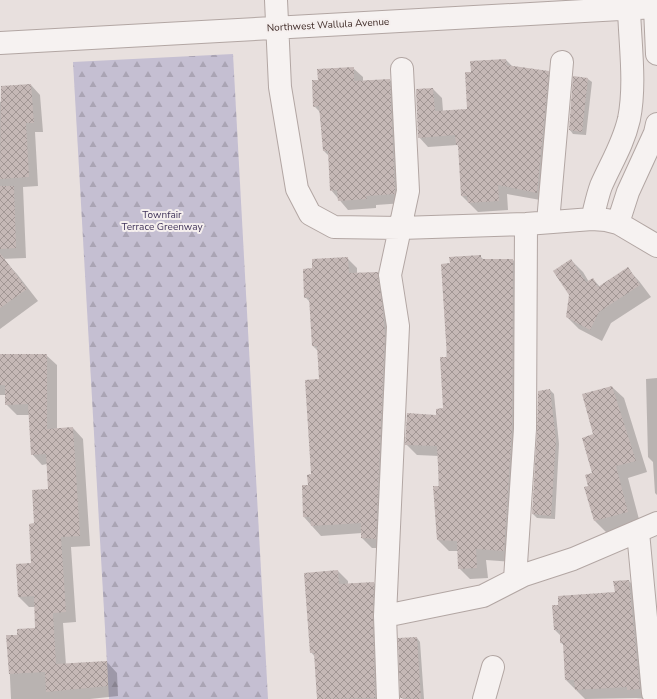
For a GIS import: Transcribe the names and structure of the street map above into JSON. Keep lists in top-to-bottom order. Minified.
{"streets":{"street":["Northwest Wallula Avenue"]},"parks":["Townfair Terrace Greenway"]}
